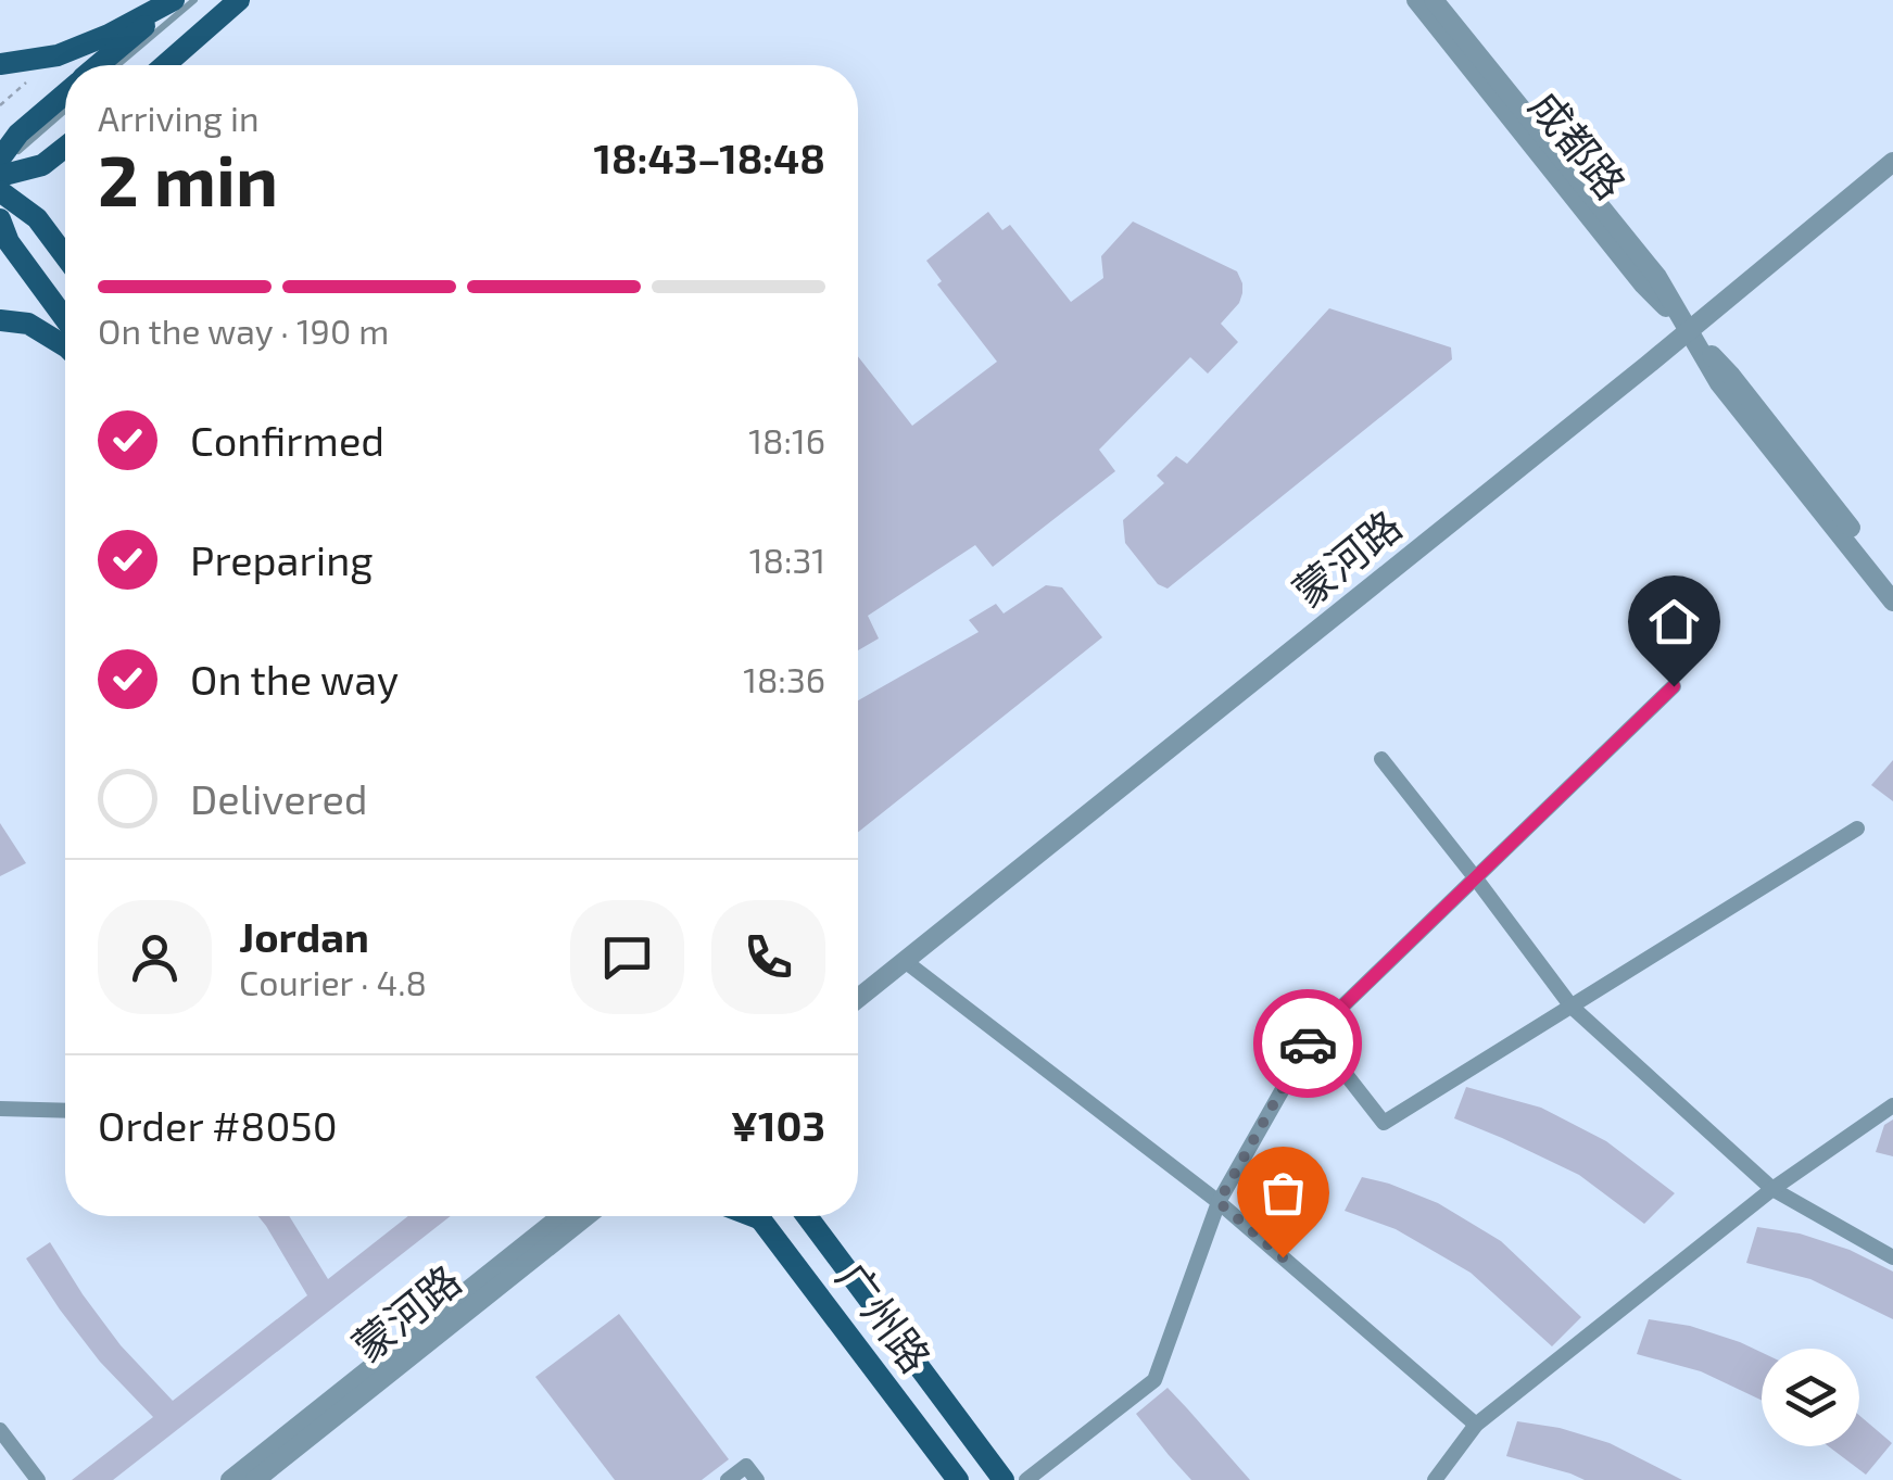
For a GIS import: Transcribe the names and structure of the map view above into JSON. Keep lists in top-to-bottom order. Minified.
{"streets":{"main road":["广州路"],"street":["成都路","蒙河路"]},"crossings":[["成都路","蒙河路"]],"page":{"heading":["2 min","Arriving in","18:43–18:48"],"panel":["Jordan","Courier · 4.8","Order #8050","¥103"],"bar":"On the way · 190 m","list":[["Confirmed","18:16"],["Preparing","18:31"],["On the way","18:36"],"Delivered"]}}
